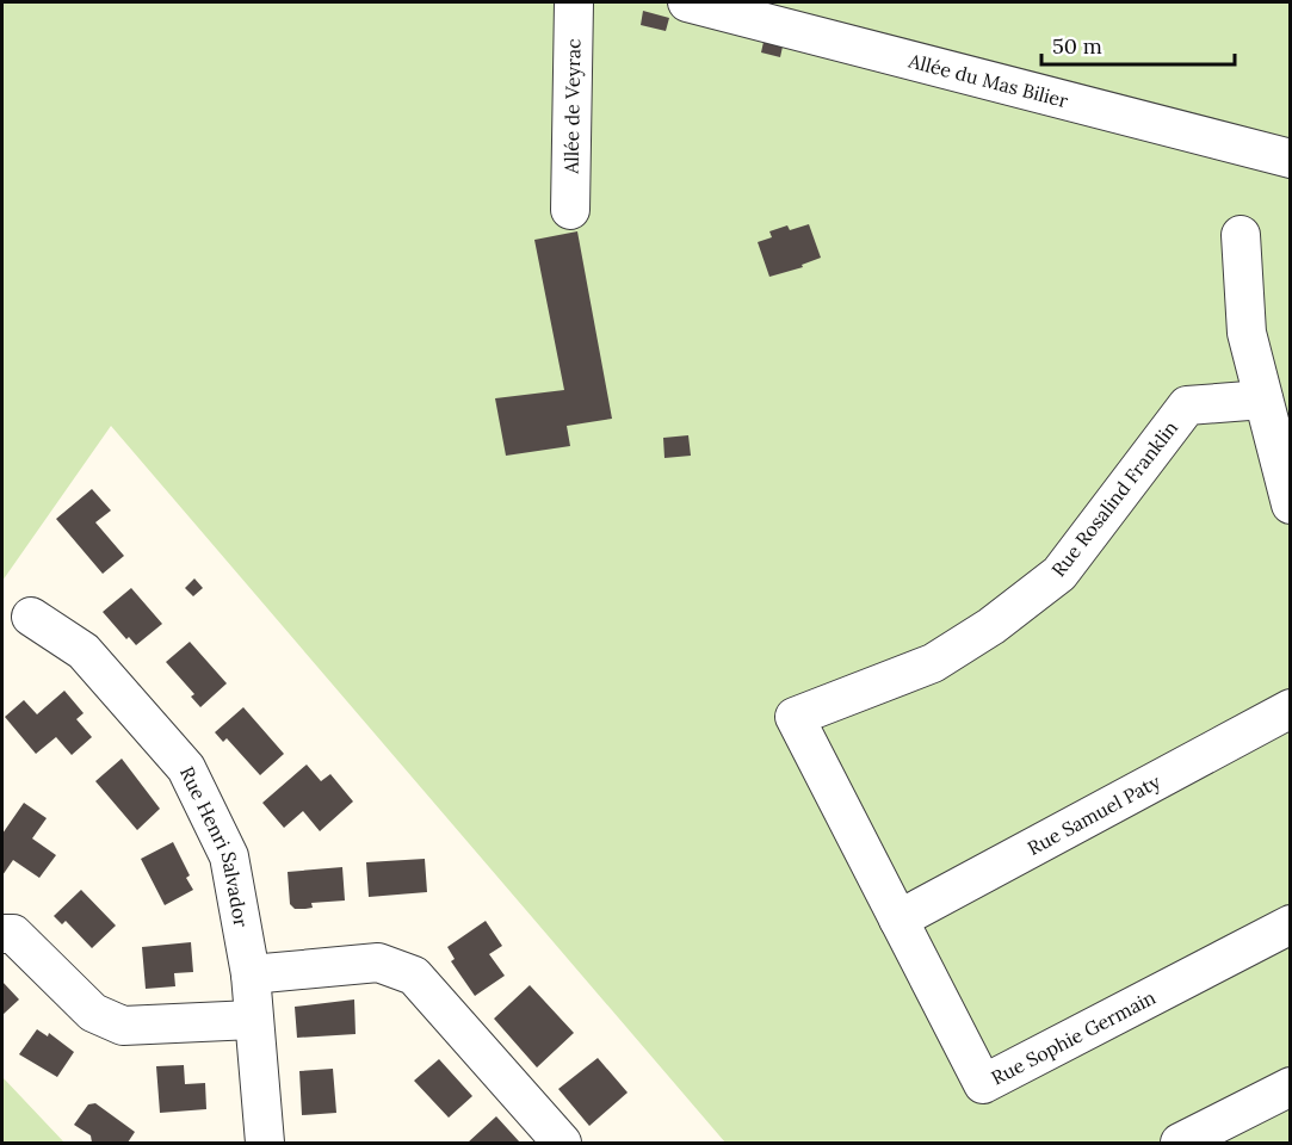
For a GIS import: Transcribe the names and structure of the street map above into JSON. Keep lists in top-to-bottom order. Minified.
{"streets":{"street":["Allée du Mas Bilier","Allée de Veyrac","Rue Rosalind Franklin","Rue Samuel Paty","Rue Henri Salvador","Rue Sophie Germain"]},"crossings":[["Rue Rosalind Franklin","Rue Samuel Paty"],["Rue Rosalind Franklin","Rue Sophie Germain"],["Rue Samuel Paty","Rue Sophie Germain"]],"scale_bar":"50 m"}
